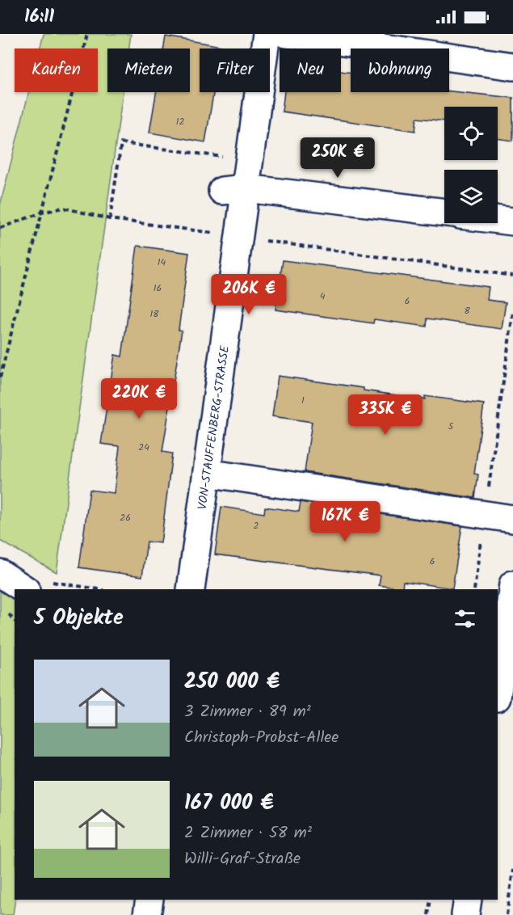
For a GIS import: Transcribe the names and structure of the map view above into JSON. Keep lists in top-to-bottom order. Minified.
{"streets":{"street":["VON-STAUFFENBERG-STRASSE"]},"house_numbers":["12","14","16","4","6","8","18","1","5","24","26","2","6"],"page":{"status":"16:11","chip":["Kaufen","Mieten","Filter","Neu","Wohnung"],"price":["250K €","206K €","220K €","335K €","167K €"],"heading":"5 Objekte","list":[{"name":"250 000 €","note":"3 Zimmer · 89 m² · Christoph-Probst-Allee"},{"name":"167 000 €","note":"2 Zimmer · 58 m² · Willi-Graf-Straße"}]}}
